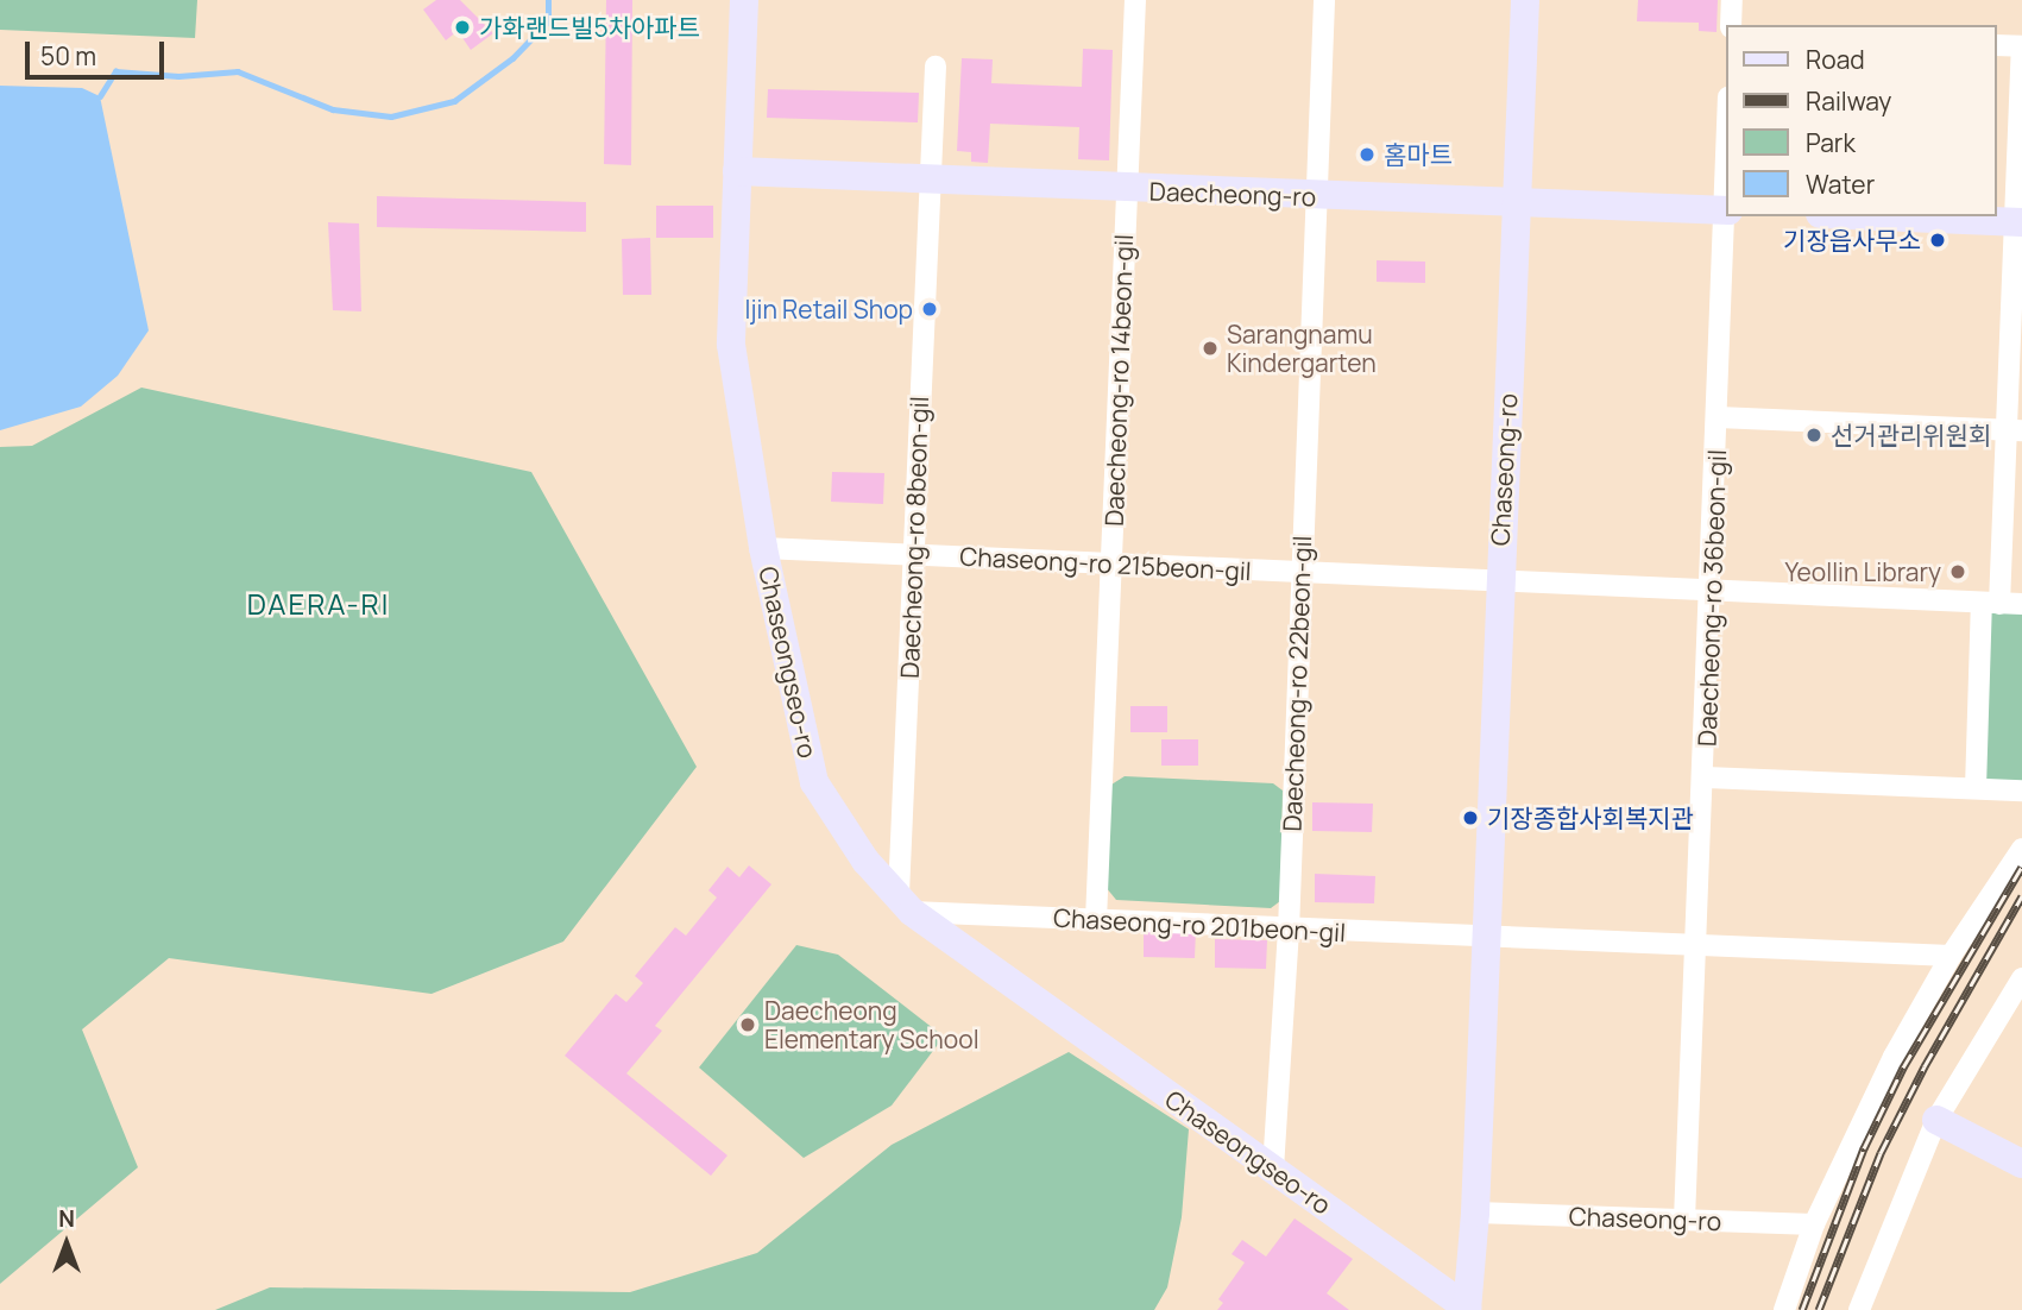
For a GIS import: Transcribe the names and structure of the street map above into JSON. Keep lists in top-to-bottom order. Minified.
{"streets":{"street":["Daecheong-ro","Daecheong-ro 14beon-gil","Chaseong-ro","Daecheong-ro 8beon-gil","Chaseong-ro 215beon-gil","Daecheong-ro 36beon-gil","Chaseongseo-ro","Daecheong-ro 22beon-gil","Chaseong-ro 201beon-gil"]},"crossings":[["Daecheong-ro","Daecheong-ro 14beon-gil"],["Daecheong-ro","Chaseong-ro"],["Daecheong-ro","Daecheong-ro 8beon-gil"],["Daecheong-ro","Chaseongseo-ro"],["Daecheong-ro","Daecheong-ro 22beon-gil"],["Daecheong-ro 14beon-gil","Chaseong-ro 215beon-gil"],["Daecheong-ro 14beon-gil","Chaseong-ro 201beon-gil"],["Chaseong-ro","Chaseong-ro 215beon-gil"],["Chaseong-ro","Daecheong-ro 36beon-gil"],["Chaseong-ro","Chaseongseo-ro"],["Chaseong-ro","Chaseong-ro 201beon-gil"],["Daecheong-ro 8beon-gil","Chaseong-ro 215beon-gil"],["Daecheong-ro 8beon-gil","Chaseongseo-ro"],["Daecheong-ro 8beon-gil","Chaseong-ro 201beon-gil"],["Chaseong-ro 215beon-gil","Daecheong-ro 36beon-gil"],["Chaseong-ro 215beon-gil","Chaseongseo-ro"],["Chaseong-ro 215beon-gil","Daecheong-ro 22beon-gil"],["Chaseongseo-ro","Daecheong-ro 22beon-gil"],["Chaseongseo-ro","Chaseong-ro 201beon-gil"],["Daecheong-ro 22beon-gil","Chaseong-ro 201beon-gil"]],"districts":["DAERA-RI"],"places":["가화랜드빌5차아파트","홈마트","기장읍사무소","Ijin Retail Shop","Sarangnamu Kindergarten","선거관리위원회","Yeollin Library","기장종합사회복지관","Daecheong Elementary School"],"legend":["Road","Railway","Park","Water"],"scale_bar":"50 m","north":"top"}
